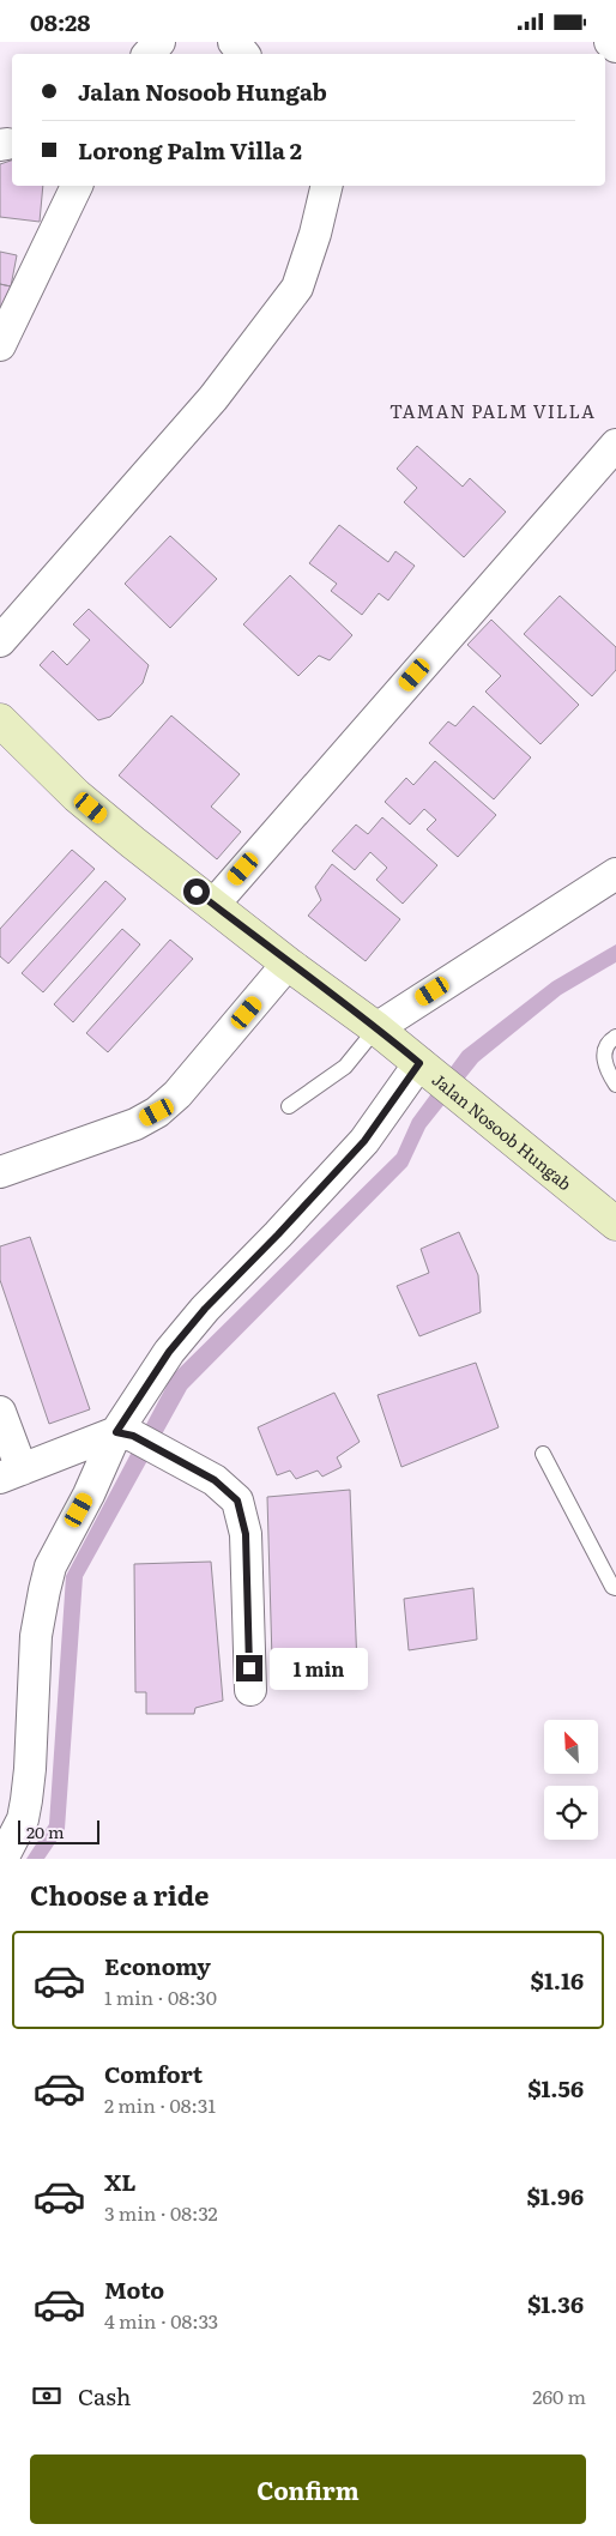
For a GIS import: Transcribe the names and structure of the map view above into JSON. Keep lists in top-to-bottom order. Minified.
{"streets":{"main road":["Jalan Nosoob Hungab"]},"districts":["TAMAN PALM VILLA"],"scale_bar":"20 m","north":"top left","page":{"status":"08:28","banner":["Jalan Nosoob Hungab","Lorong Palm Villa 2"],"bubble":"1 min","scale":"20 m","heading":"Choose a ride","list":[{"name":"Economy","note":"1 min · 08:30","value":"$1.16"},{"name":"Comfort","note":"2 min · 08:31","value":"$1.56"},{"name":"XL","note":"3 min · 08:32","value":"$1.96"},{"name":"Moto","note":"4 min · 08:33","value":"$1.36"}],"pay":["Cash","260 m"],"buttons":"Confirm"}}
